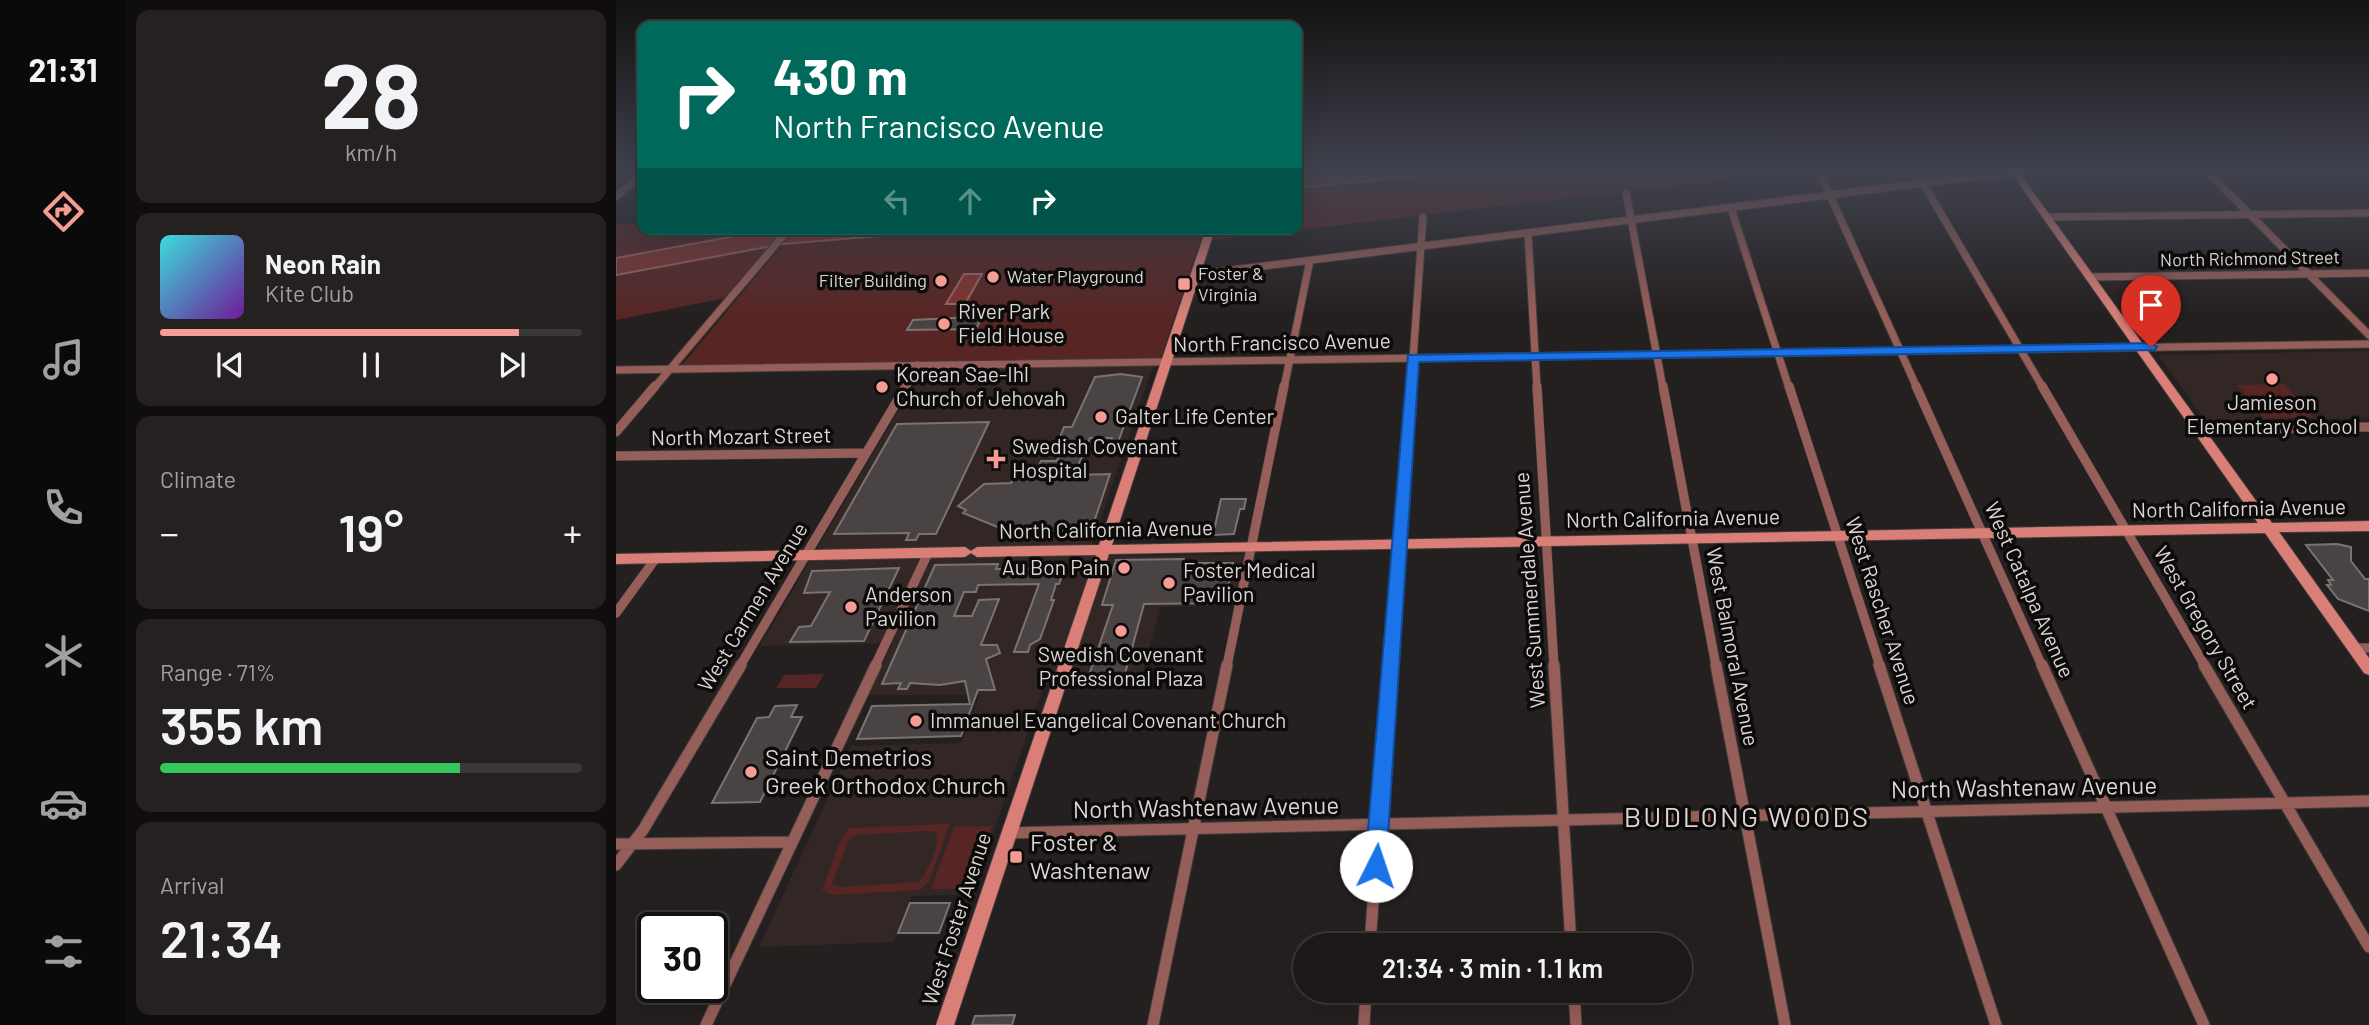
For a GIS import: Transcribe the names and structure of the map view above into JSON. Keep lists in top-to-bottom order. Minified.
{"streets":{"main road":["North California Avenue","West Foster Avenue"],"street":["North Richmond Street","North Francisco Avenue","North Mozart Street","West Summerdale Avenue","West Catalpa Avenue","West Carmen Avenue","West Rascher Avenue","West Gregory Street","West Balmoral Avenue","North Washtenaw Avenue"]},"crossings":[["North Francisco Avenue","West Summerdale Avenue"],["North Francisco Avenue","West Catalpa Avenue"],["North Francisco Avenue","West Carmen Avenue"],["North Francisco Avenue","West Rascher Avenue"],["North Francisco Avenue","West Gregory Street"],["North Francisco Avenue","West Balmoral Avenue"],["North Francisco Avenue","West Foster Avenue"],["North Mozart Street","West Carmen Avenue"],["North California Avenue","West Summerdale Avenue"],["North California Avenue","West Catalpa Avenue"],["North California Avenue","West Carmen Avenue"],["North California Avenue","West Rascher Avenue"],["North California Avenue","West Gregory Street"],["North California Avenue","West Balmoral Avenue"],["North California Avenue","West Foster Avenue"],["West Summerdale Avenue","North Washtenaw Avenue"],["West Catalpa Avenue","North Washtenaw Avenue"],["West Rascher Avenue","North Washtenaw Avenue"],["West Gregory Street","North Washtenaw Avenue"],["West Balmoral Avenue","North Washtenaw Avenue"],["North Washtenaw Avenue","West Foster Avenue"]],"districts":["BUDLONG WOODS"],"places":{"other":["Water Playground","Filter Building","River Park Field House","Jamieson Elementary School","Korean Sae-Ihl Church of Jehovah","Galter Life Center","Au Bon Pain","Foster Medical Pavilion","Anderson Pavilion","Swedish Covenant Professional Plaza","Immanuel Evangelical Covenant Church","Saint Demetrios Greek Orthodox Church"],"transit":["Foster & Virginia","Foster & Washtenaw"],"health":["Swedish Covenant Hospital"]},"page":{"tabs":"21:31","tile":[["28","km/h"],"Climate",["Range · 71%","355 km"],["Arrival","21:34"]],"turn":["430 m","North Francisco Avenue"],"song":["Neon Rain","Kite Club"],"heat":["−","19°","+"],"limit":"30","trip":"21:34 · 3 min · 1.1 km"}}
